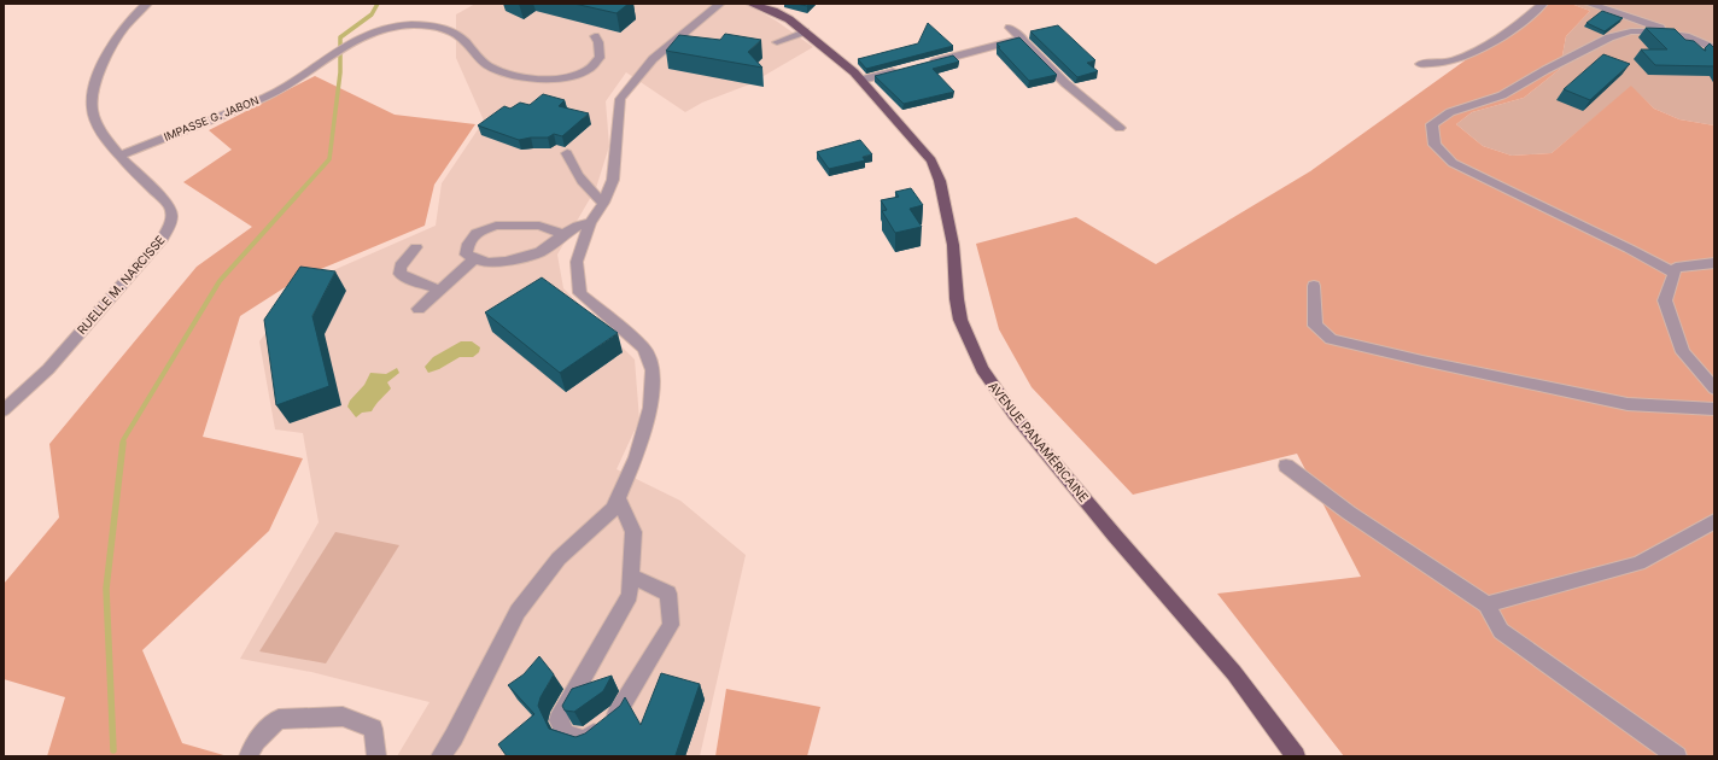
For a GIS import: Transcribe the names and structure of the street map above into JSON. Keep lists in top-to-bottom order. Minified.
{"streets":{"main road":["AVENUE PANAMÉRICAINE"],"street":["IMPASSE G. JABON","RUELLE M. NARCISSE"]},"crossings":[["IMPASSE G. JABON","RUELLE M. NARCISSE"]]}
